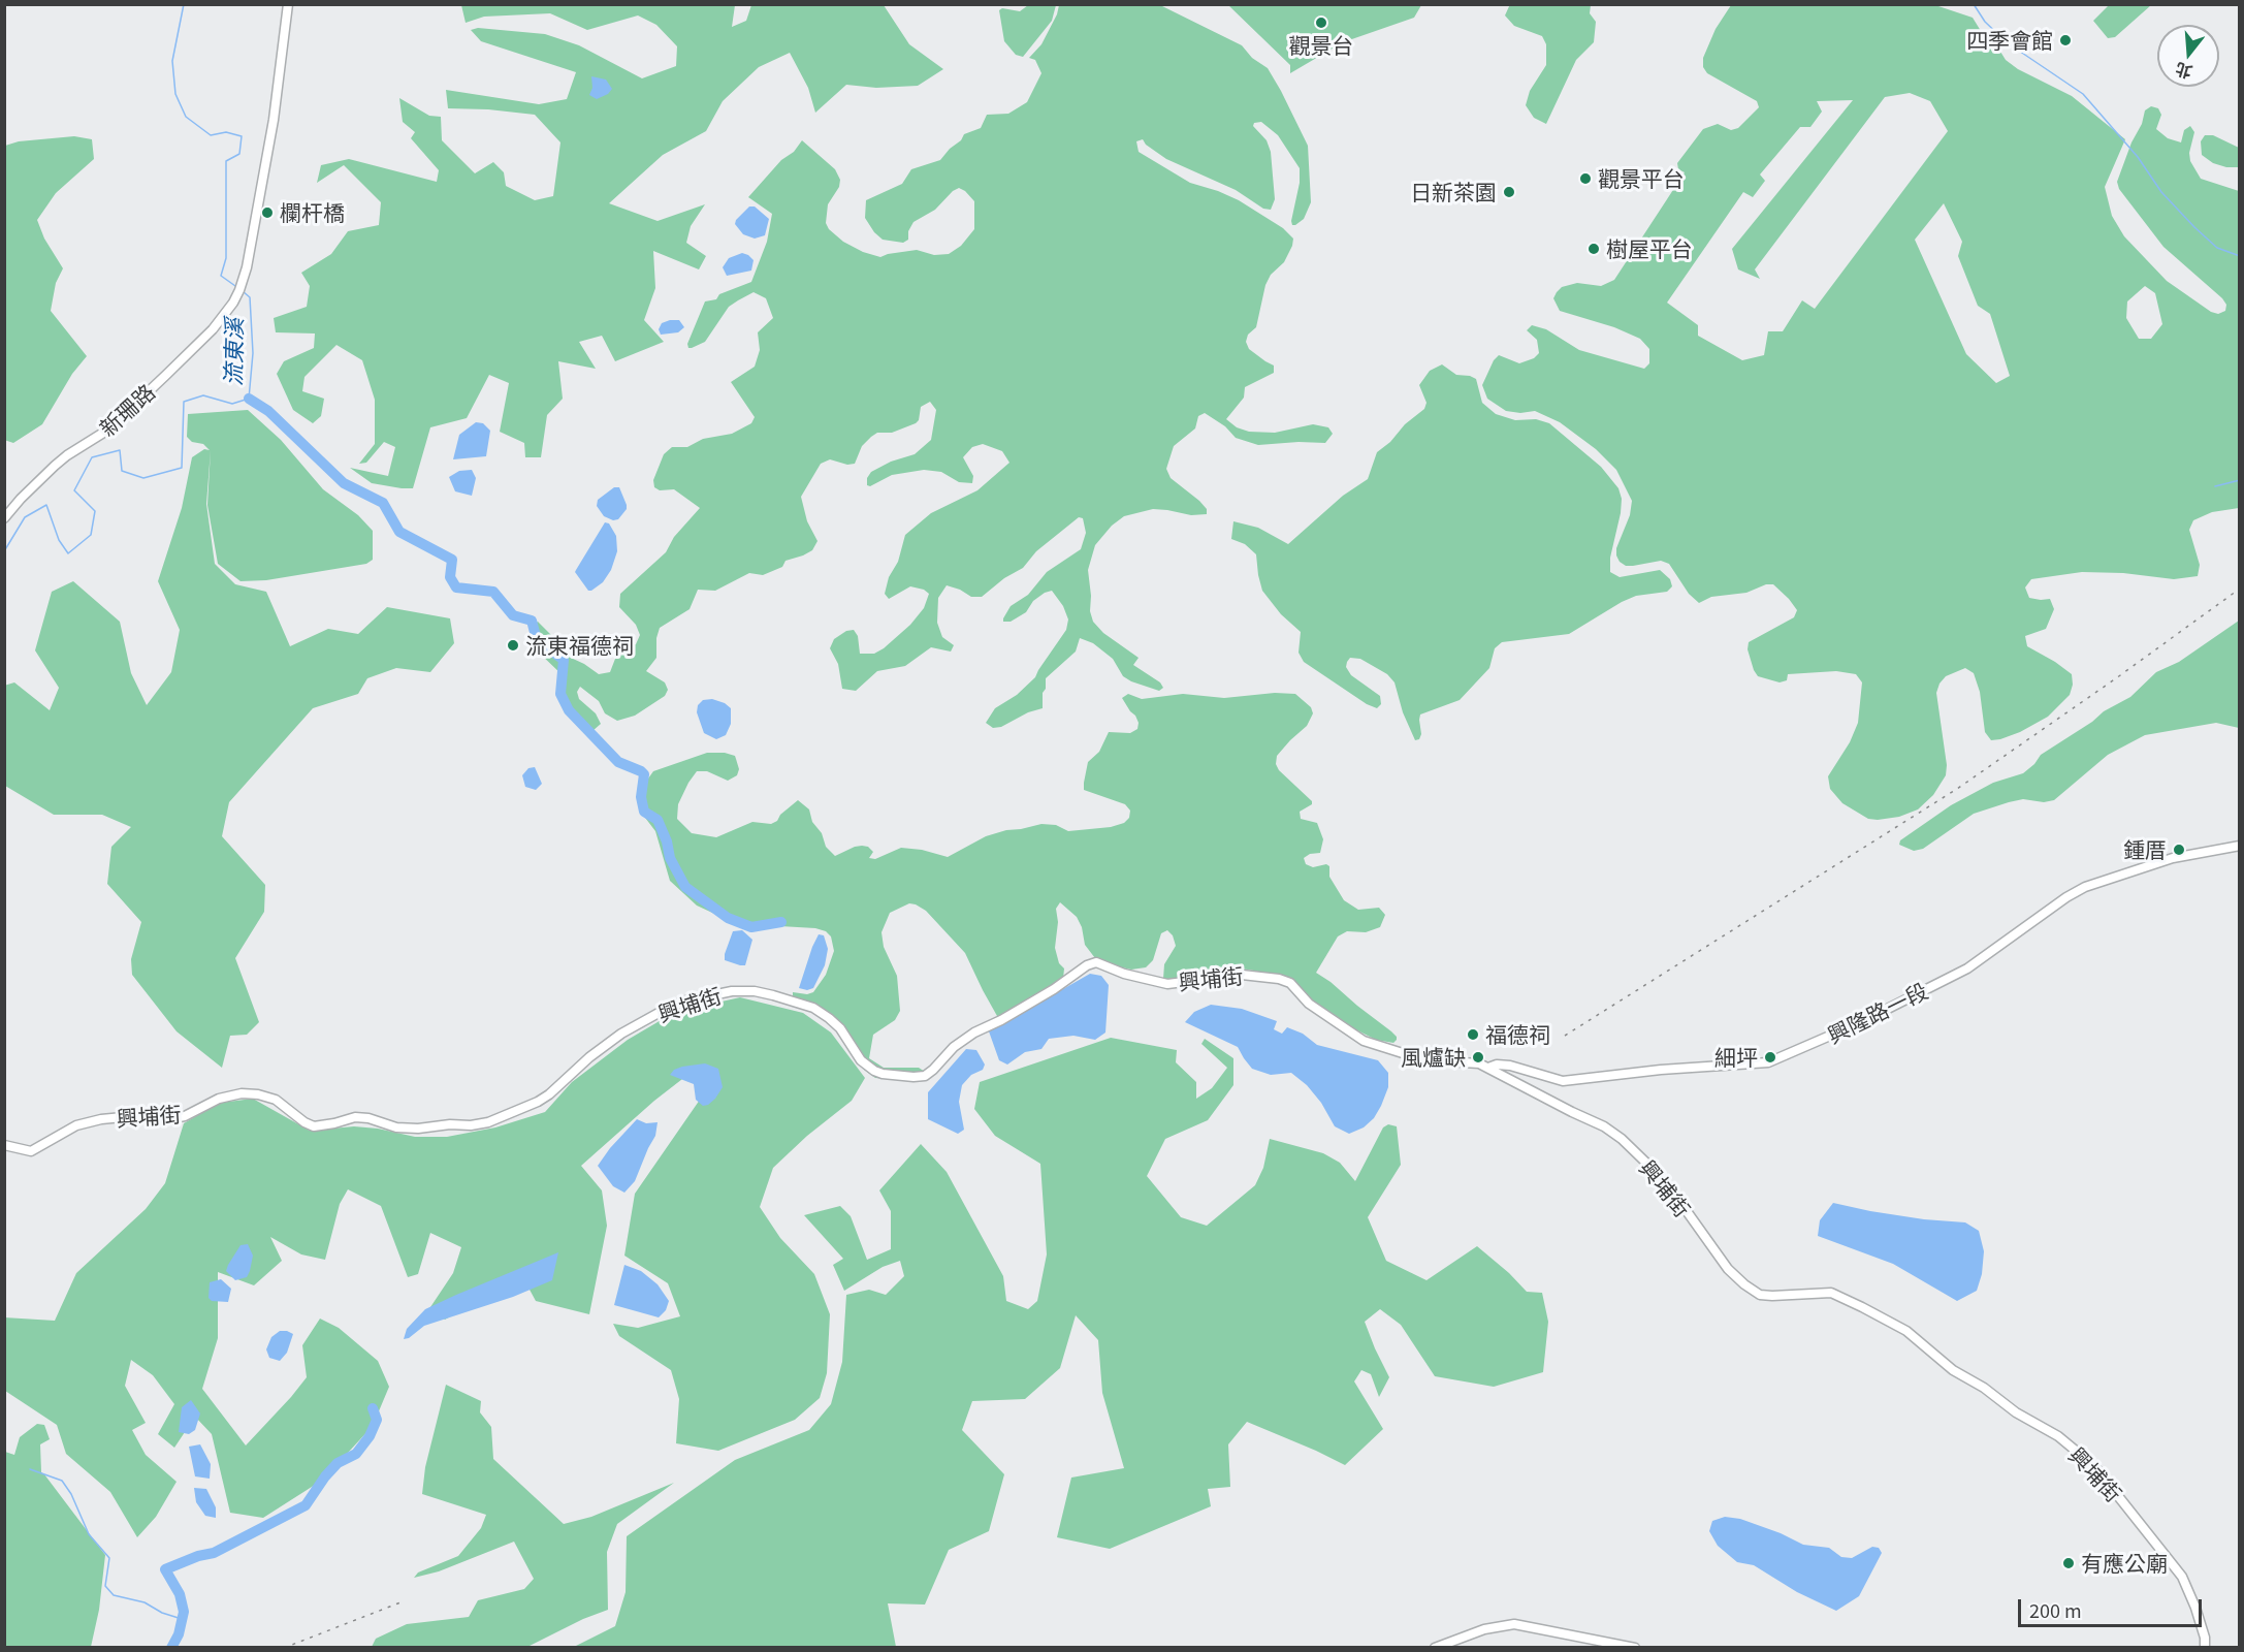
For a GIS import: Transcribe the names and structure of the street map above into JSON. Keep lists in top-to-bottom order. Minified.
{"streets":{"street":["新珊路","興埔街","興隆路一段"]},"crossings":[["興埔街","興隆路一段"]],"water":["流東溪"],"places":["觀景台","四季會館","觀景平台","日新茶園","欄杆橋","樹屋平台","流東福德祠","鍾厝","福德祠","風爐缺","細坪","有應公廟"],"scale_bar":"200 m","north":"bottom"}
